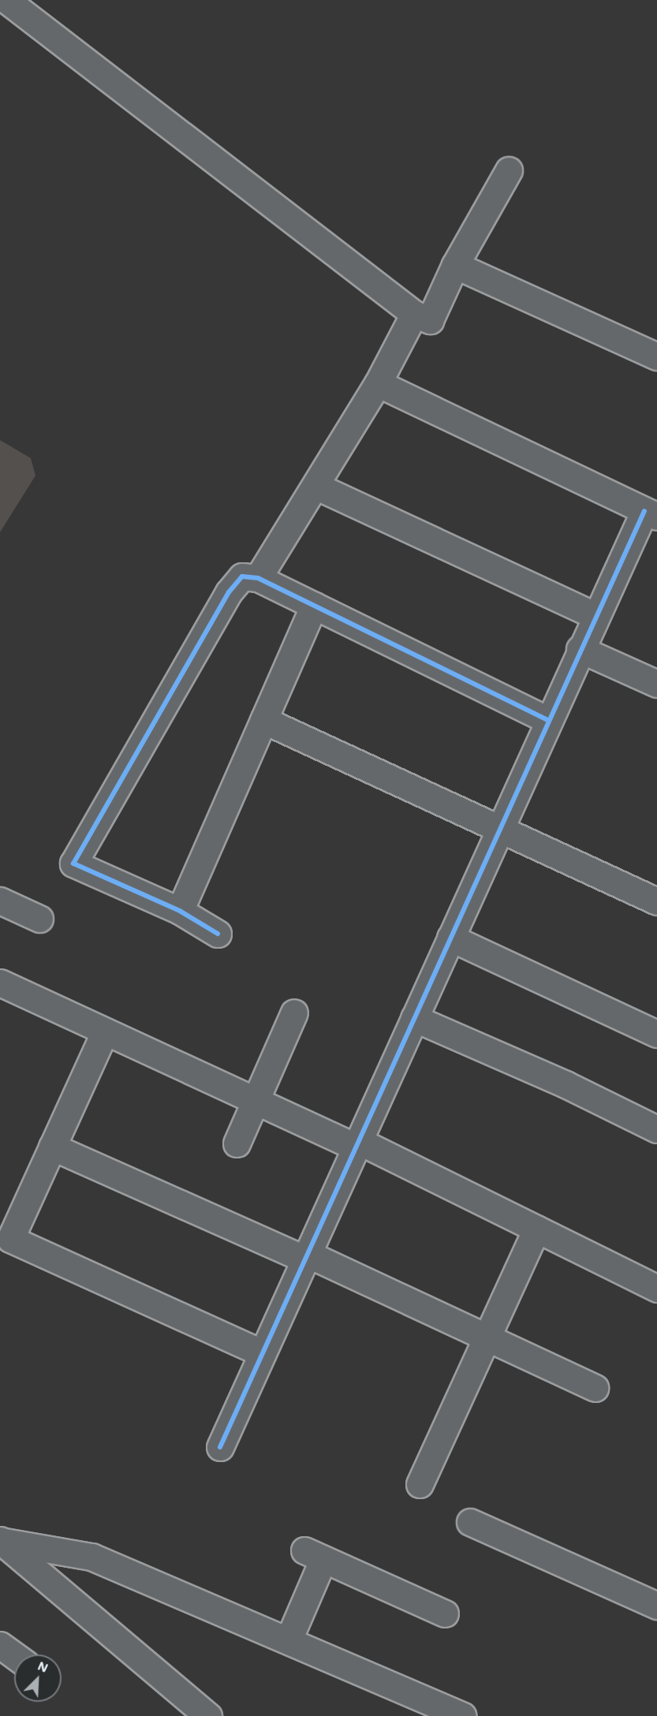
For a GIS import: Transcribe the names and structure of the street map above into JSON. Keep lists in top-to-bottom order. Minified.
{"north":"top right"}
